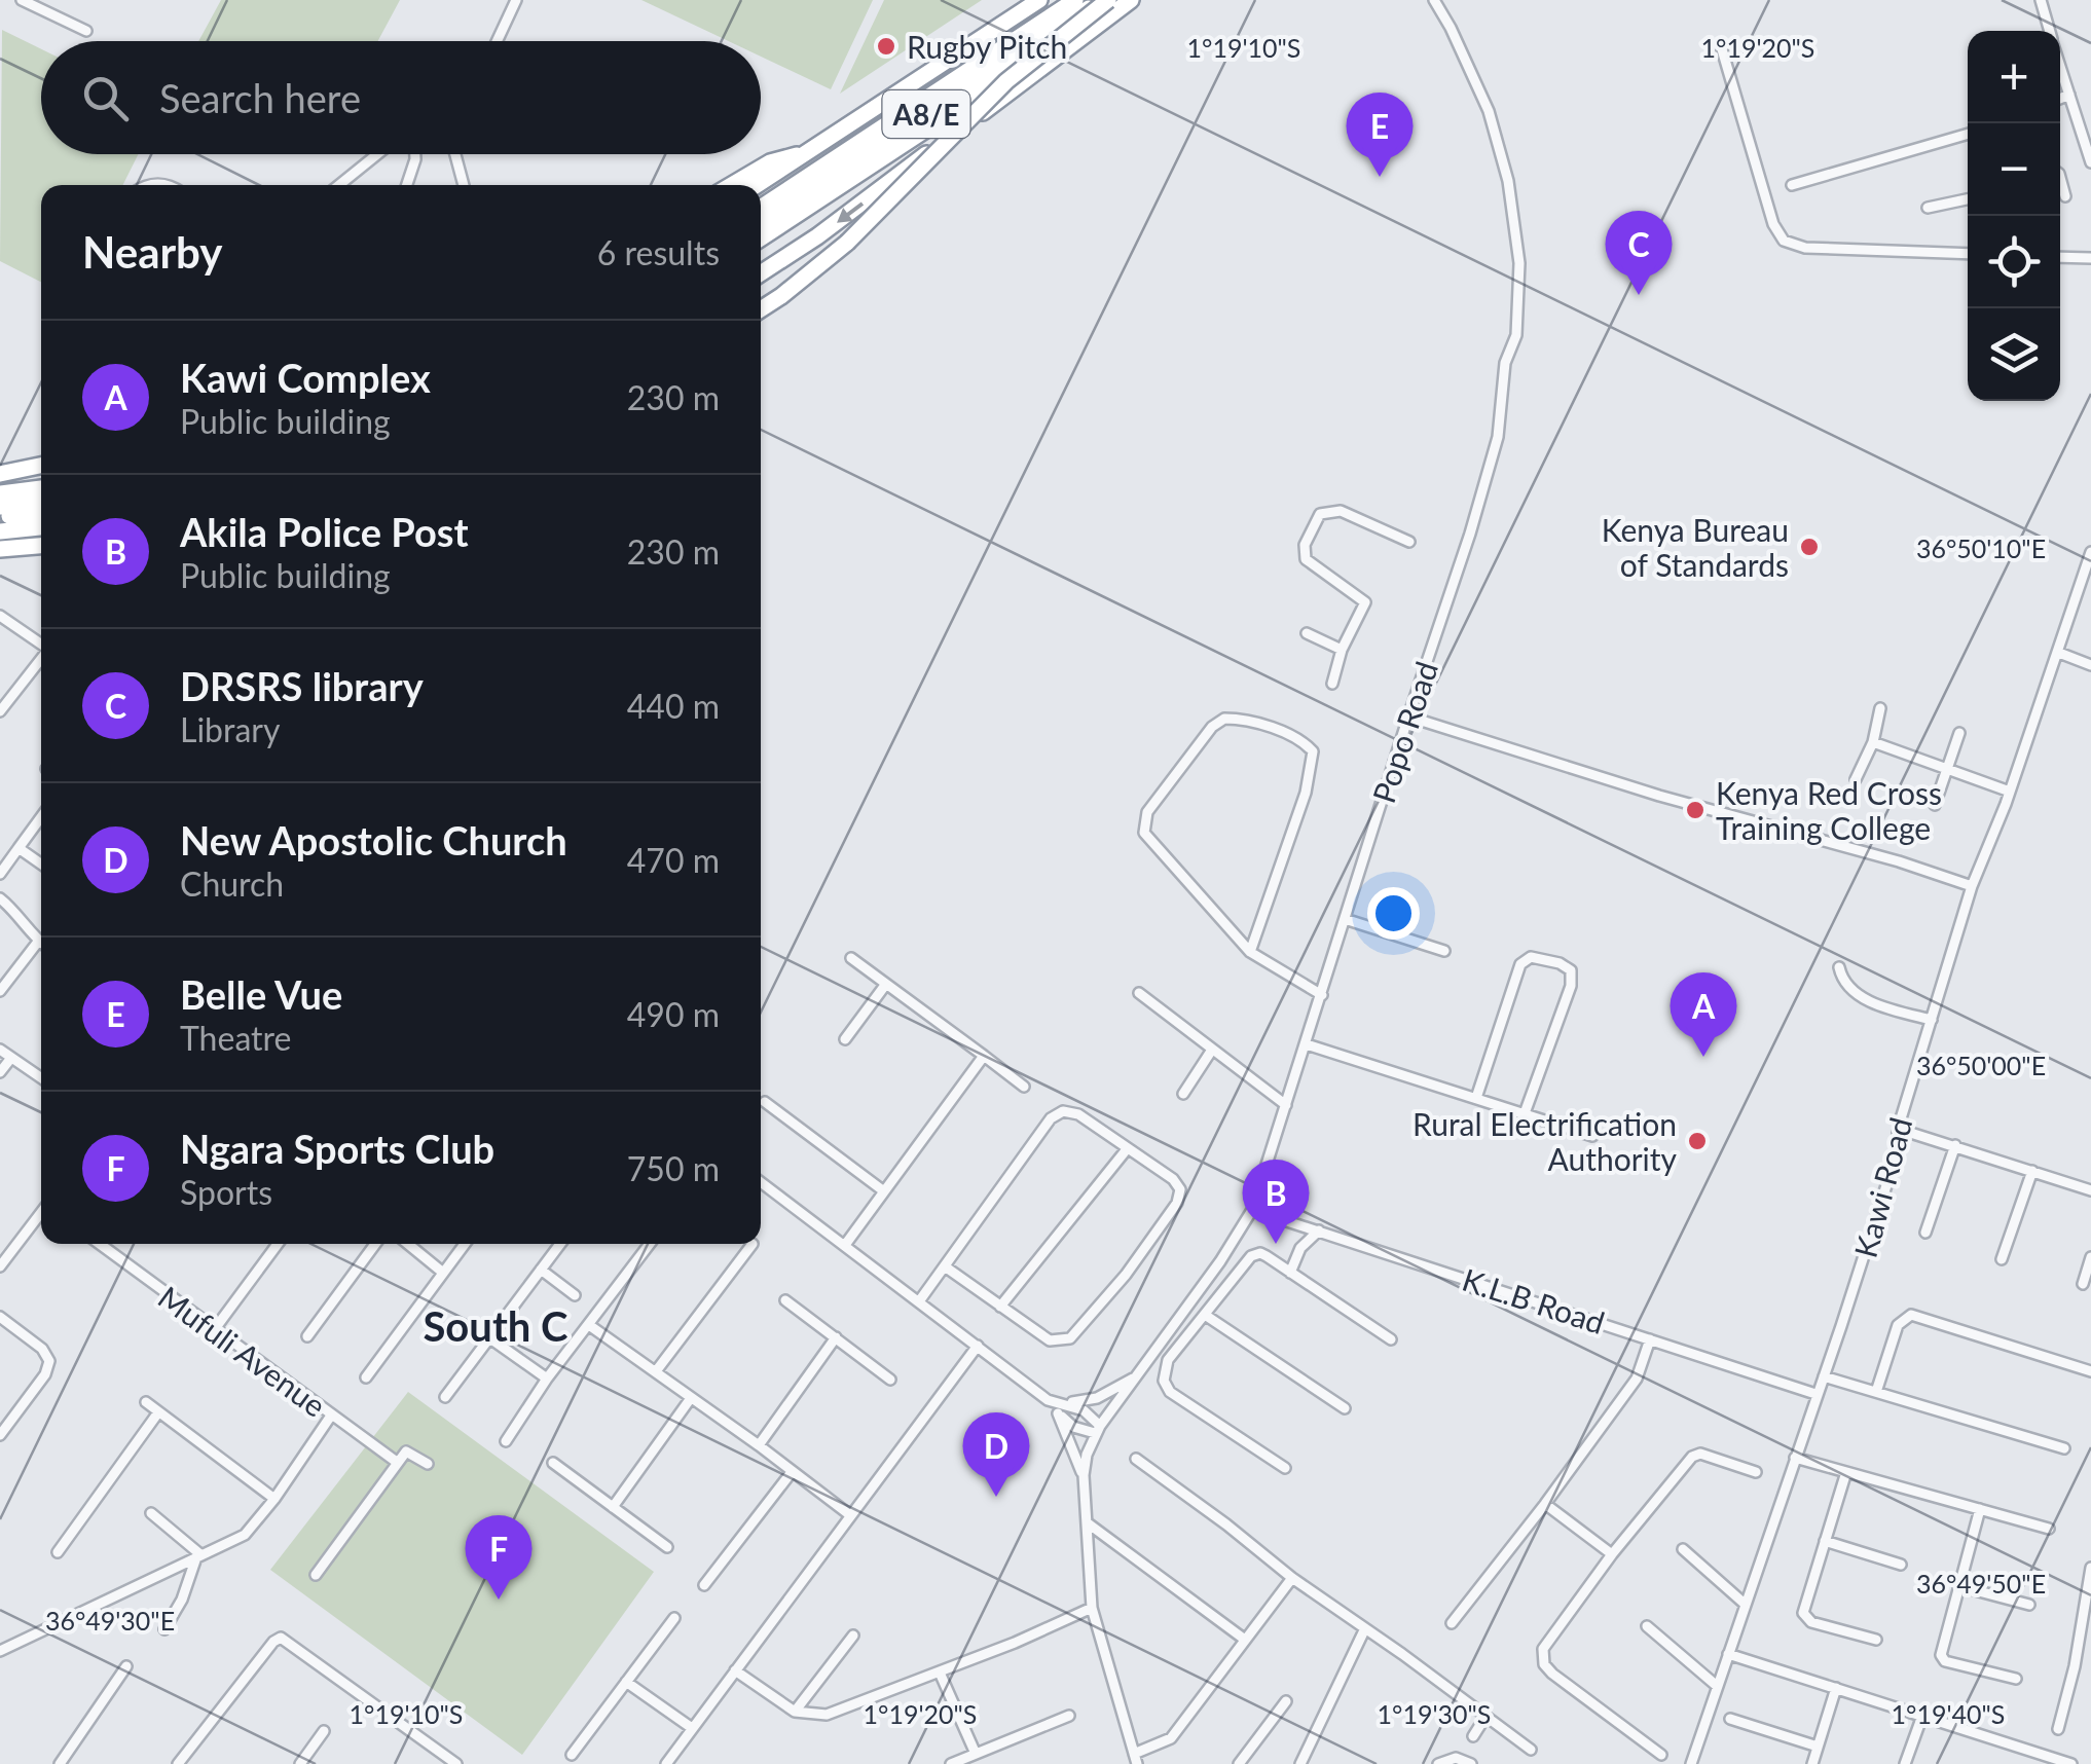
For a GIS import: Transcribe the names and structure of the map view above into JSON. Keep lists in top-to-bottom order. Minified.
{"streets":{"highway":["A8/E"],"street":["Popo Road","Kawi Road","K.L.B Road","Mufuli Avenue"]},"crossings":[["Popo Road","K.L.B Road"],["Kawi Road","K.L.B Road"]],"districts":["South C"],"places":["Rugby Pitch","Kenya Bureau of Standards","Kenya Red Cross Training College","Rural Electrification Authority"],"page":{"map_buttons":["+","−"],"search":"Search here","pins":["E","C","A","B","D","F"],"heading":["Nearby","6 results"],"list":[{"mark":"A","name":"Kawi Complex","note":"Public building","value":"230 m"},{"mark":"B","name":"Akila Police Post","note":"Public building","value":"230 m"},{"mark":"C","name":"DRSRS library","note":"Library","value":"440 m"},{"mark":"D","name":"New Apostolic Church","note":"Church","value":"470 m"},{"mark":"E","name":"Belle Vue","note":"Theatre","value":"490 m"},{"mark":"F","name":"Ngara Sports Club","note":"Sports","value":"750 m"}]},"coordinates":["1°19'10\"S","1°19'20\"S","36°50'10\"E","36°50'00\"E","36°49'50\"E","36°49'30\"E","1°19'30\"S","1°19'40\"S"]}
